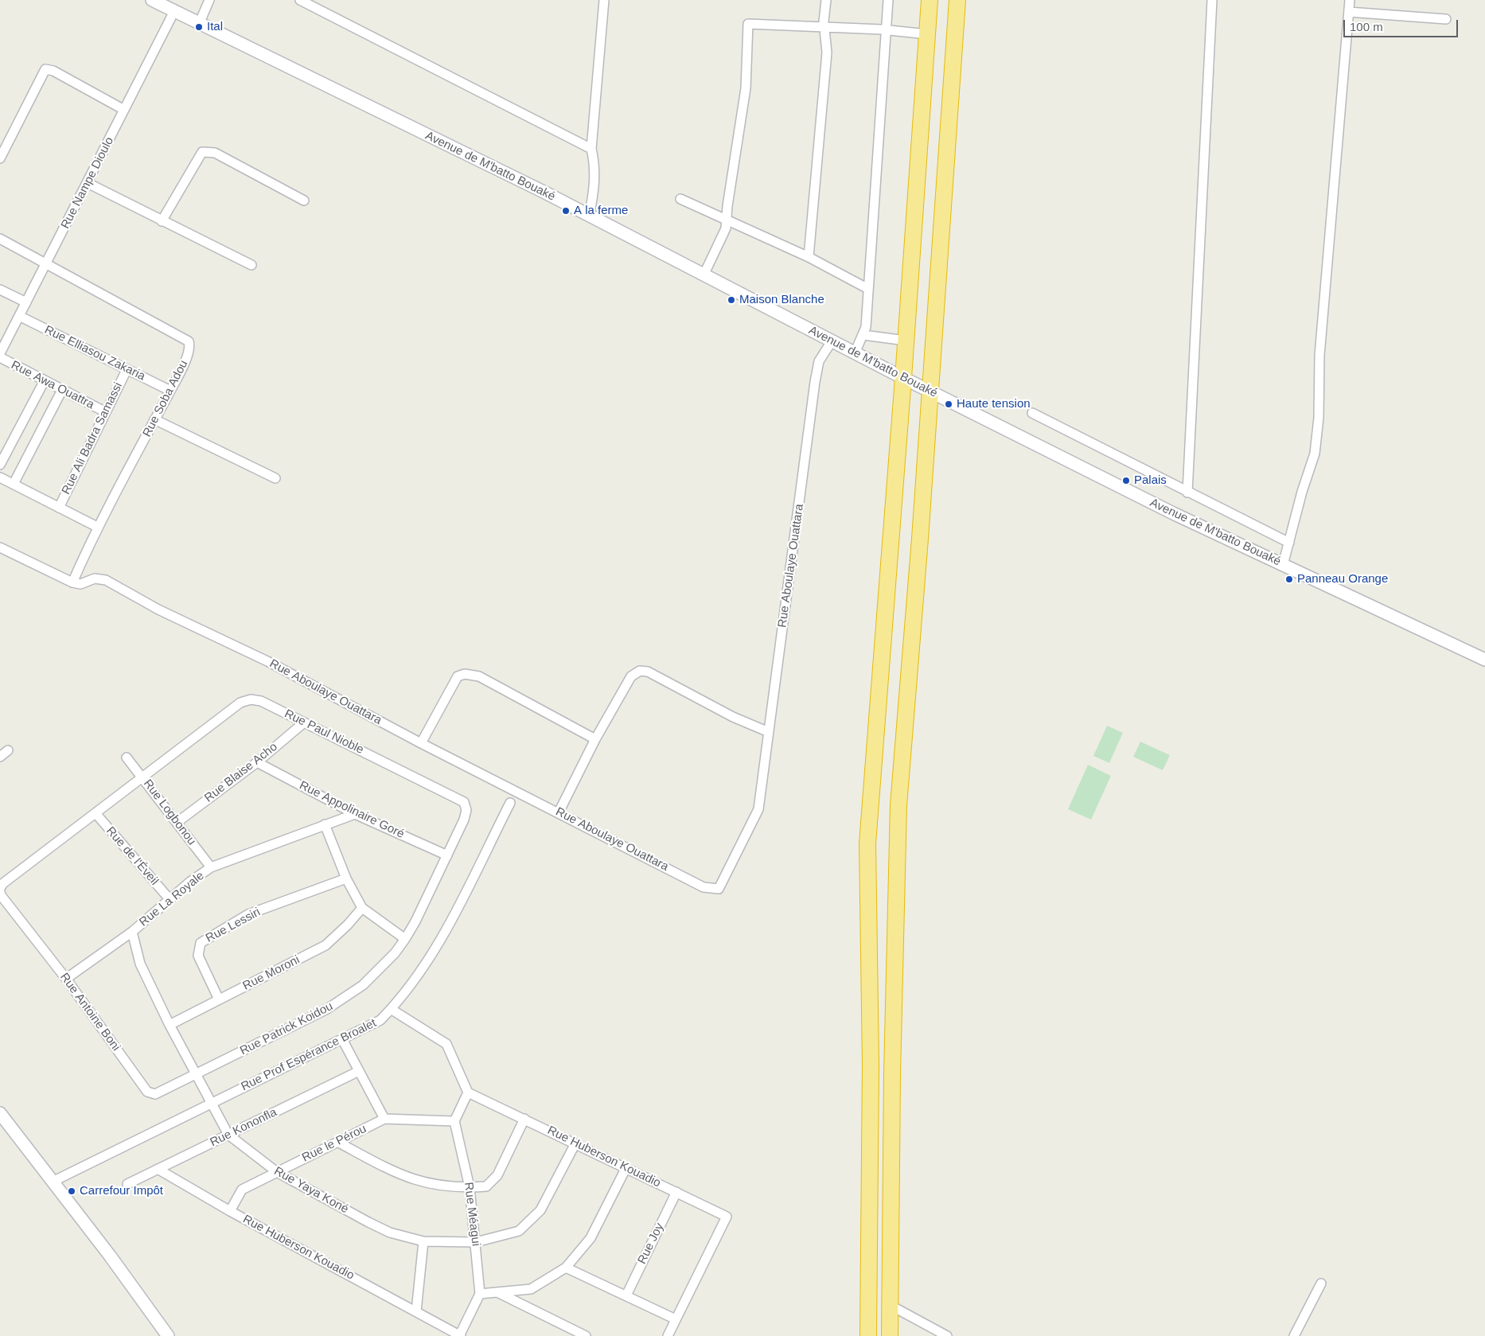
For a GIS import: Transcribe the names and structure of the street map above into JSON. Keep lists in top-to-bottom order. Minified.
{"streets":{"street":["Avenue de M'batto Bouaké","Rue Nampe Dioulo","Rue Elliasou Zakaria","Rue Awa Ouattra","Rue Soba Adou","Rue Ali Badra Samassi","Rue Aboulaye Ouattara","Rue Paul Nioble","Rue Blaise Acho","Rue Appolinaire Goré","Rue Logbonou","Rue de l'Éveil","Rue La Royale","Rue Lessiri","Rue Moroni","Rue Antoine Boni","Rue Patrick Koidou","Rue Prof Espérance Broalet","Rue Kononfla","Rue le Pérou","Rue Huberson Kouadio","Rue Yaya Koné","Rue Méagui","Rue Joy"]},"crossings":[["Avenue de M'batto Bouaké","Rue Nampe Dioulo"],["Avenue de M'batto Bouaké","Rue Aboulaye Ouattara"],["Rue Nampe Dioulo","Rue Elliasou Zakaria"],["Rue Nampe Dioulo","Rue Soba Adou"],["Rue Elliasou Zakaria","Rue Soba Adou"],["Rue Elliasou Zakaria","Rue Ali Badra Samassi"],["Rue Awa Ouattra","Rue Ali Badra Samassi"],["Rue Soba Adou","Rue Aboulaye Ouattara"],["Rue Paul Nioble","Rue Blaise Acho"],["Rue Paul Nioble","Rue Appolinaire Goré"],["Rue Paul Nioble","Rue Logbonou"],["Rue Paul Nioble","Rue Patrick Koidou"],["Rue Blaise Acho","Rue Appolinaire Goré"],["Rue Blaise Acho","Rue Logbonou"],["Rue Appolinaire Goré","Rue La Royale"],["Rue Appolinaire Goré","Rue Patrick Koidou"],["Rue Logbonou","Rue La Royale"],["Rue de l'Éveil","Rue La Royale"],["Rue La Royale","Rue Antoine Boni"],["Rue La Royale","Rue Yaya Koné"],["Rue Lessiri","Rue Moroni"],["Rue Moroni","Rue Yaya Koné"],["Rue Antoine Boni","Rue Patrick Koidou"],["Rue Antoine Boni","Rue Yaya Koné"],["Rue Patrick Koidou","Rue Yaya Koné"],["Rue Prof Espérance Broalet","Rue Yaya Koné"],["Rue Kononfla","Rue Huberson Kouadio"],["Rue Kononfla","Rue Yaya Koné"],["Rue le Pérou","Rue Huberson Kouadio"],["Rue le Pérou","Rue Yaya Koné"],["Rue Huberson Kouadio","Rue Yaya Koné"],["Rue Huberson Kouadio","Rue Joy"],["Rue Yaya Koné","Rue Méagui"]],"places":["Ital","A la ferme","Maison Blanche","Haute tension","Palais","Panneau Orange","Carrefour Impôt"],"scale_bar":"100 m"}
